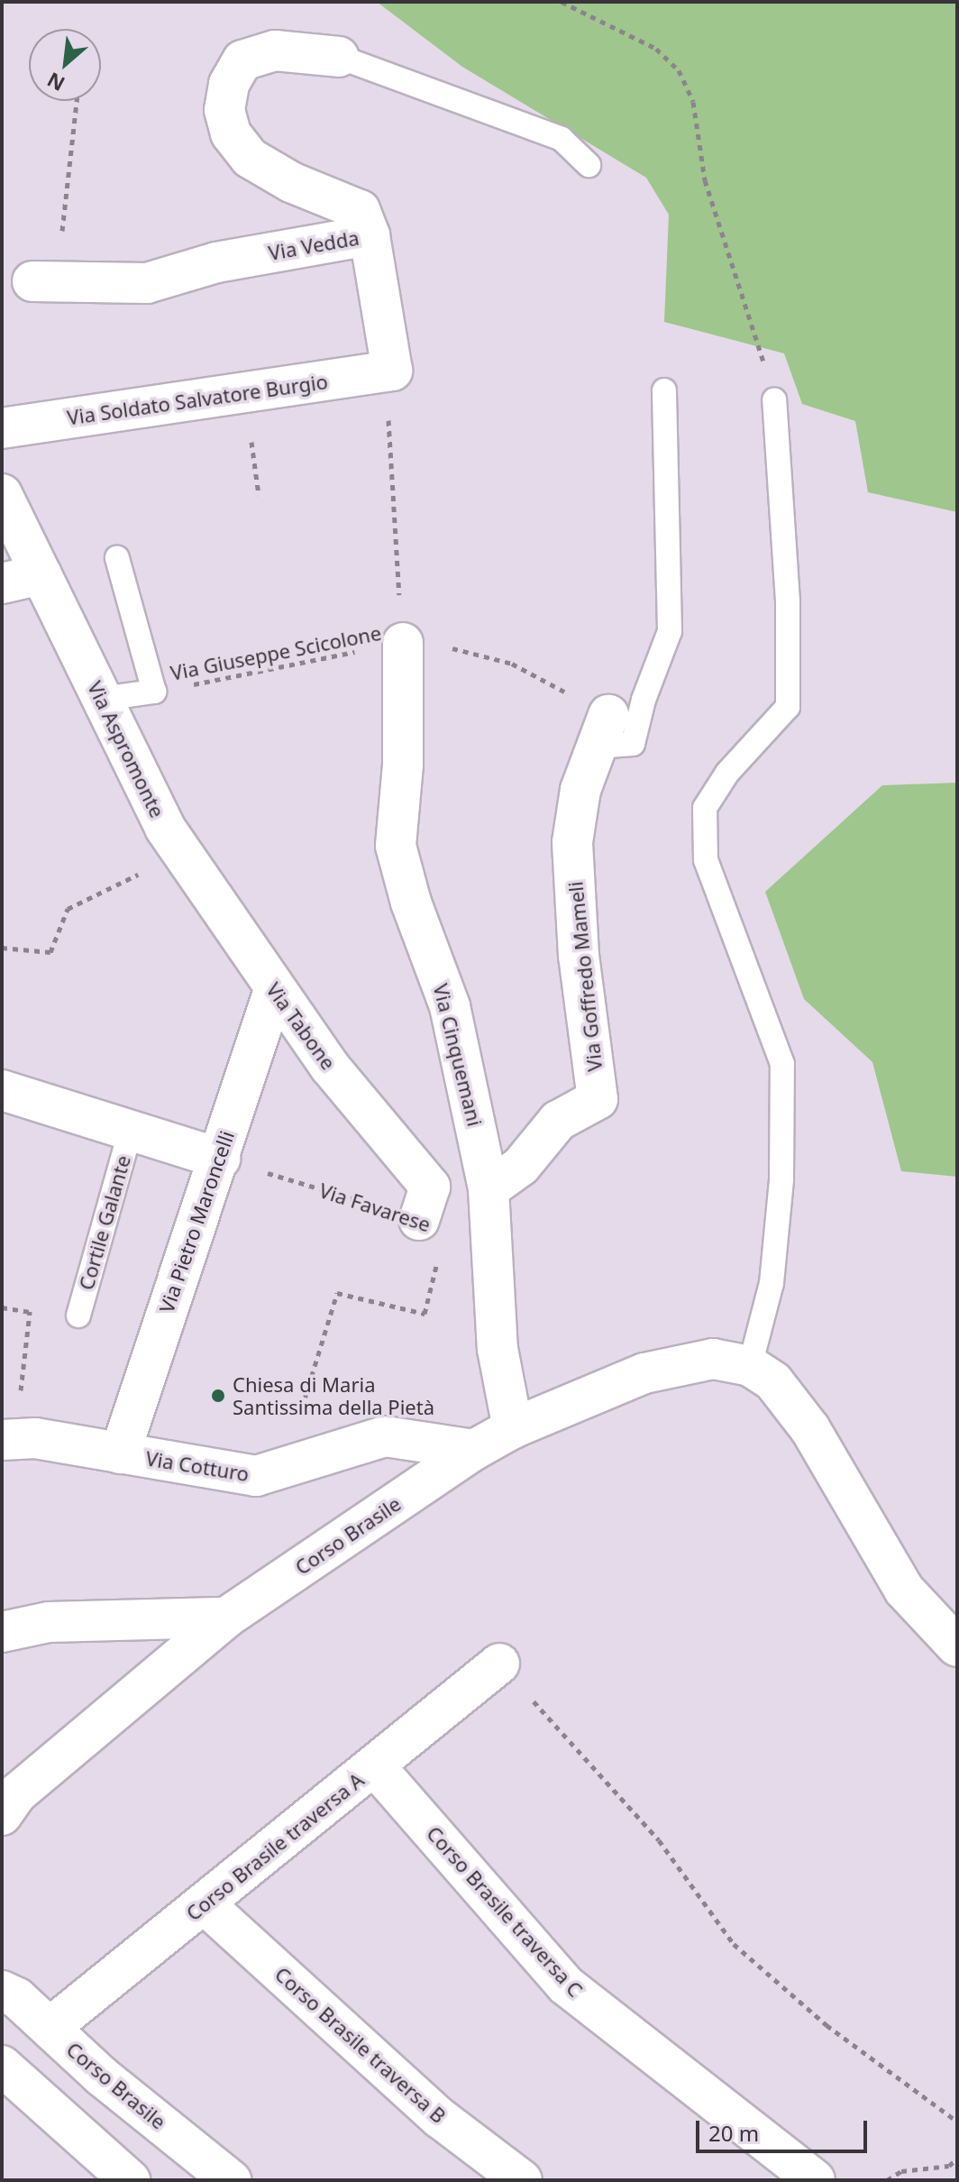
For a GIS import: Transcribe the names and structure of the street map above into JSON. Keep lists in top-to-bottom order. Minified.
{"streets":{"street":["Via Vedda","Via Soldato Salvatore Burgio","Via Aspromonte","Via Goffredo Mameli","Via Tabone","Via Cinquemani","Via Pietro Maroncelli","Via Cotturo","Corso Brasile","Corso Brasile traversa A","Corso Brasile traversa C","Corso Brasile traversa B"],"lane":["Cortile Galante"],"path":["Via Giuseppe Scicolone","Via Favarese"]},"crossings":[["Via Giuseppe Scicolone","Via Cinquemani"],["Via Aspromonte","Via Tabone"],["Via Goffredo Mameli","Via Cinquemani"],["Via Tabone","Via Favarese"],["Via Tabone","Via Pietro Maroncelli"],["Via Cinquemani","Corso Brasile"],["Via Favarese","Via Pietro Maroncelli"],["Via Favarese","Via Cotturo"],["Via Pietro Maroncelli","Via Cotturo"],["Via Cotturo","Corso Brasile"],["Corso Brasile","Corso Brasile traversa A"],["Corso Brasile traversa A","Corso Brasile traversa C"],["Corso Brasile traversa A","Corso Brasile traversa B"]],"places":["Chiesa di Maria Santissima della Pietà"],"scale_bar":"20 m","north":"bottom left"}
